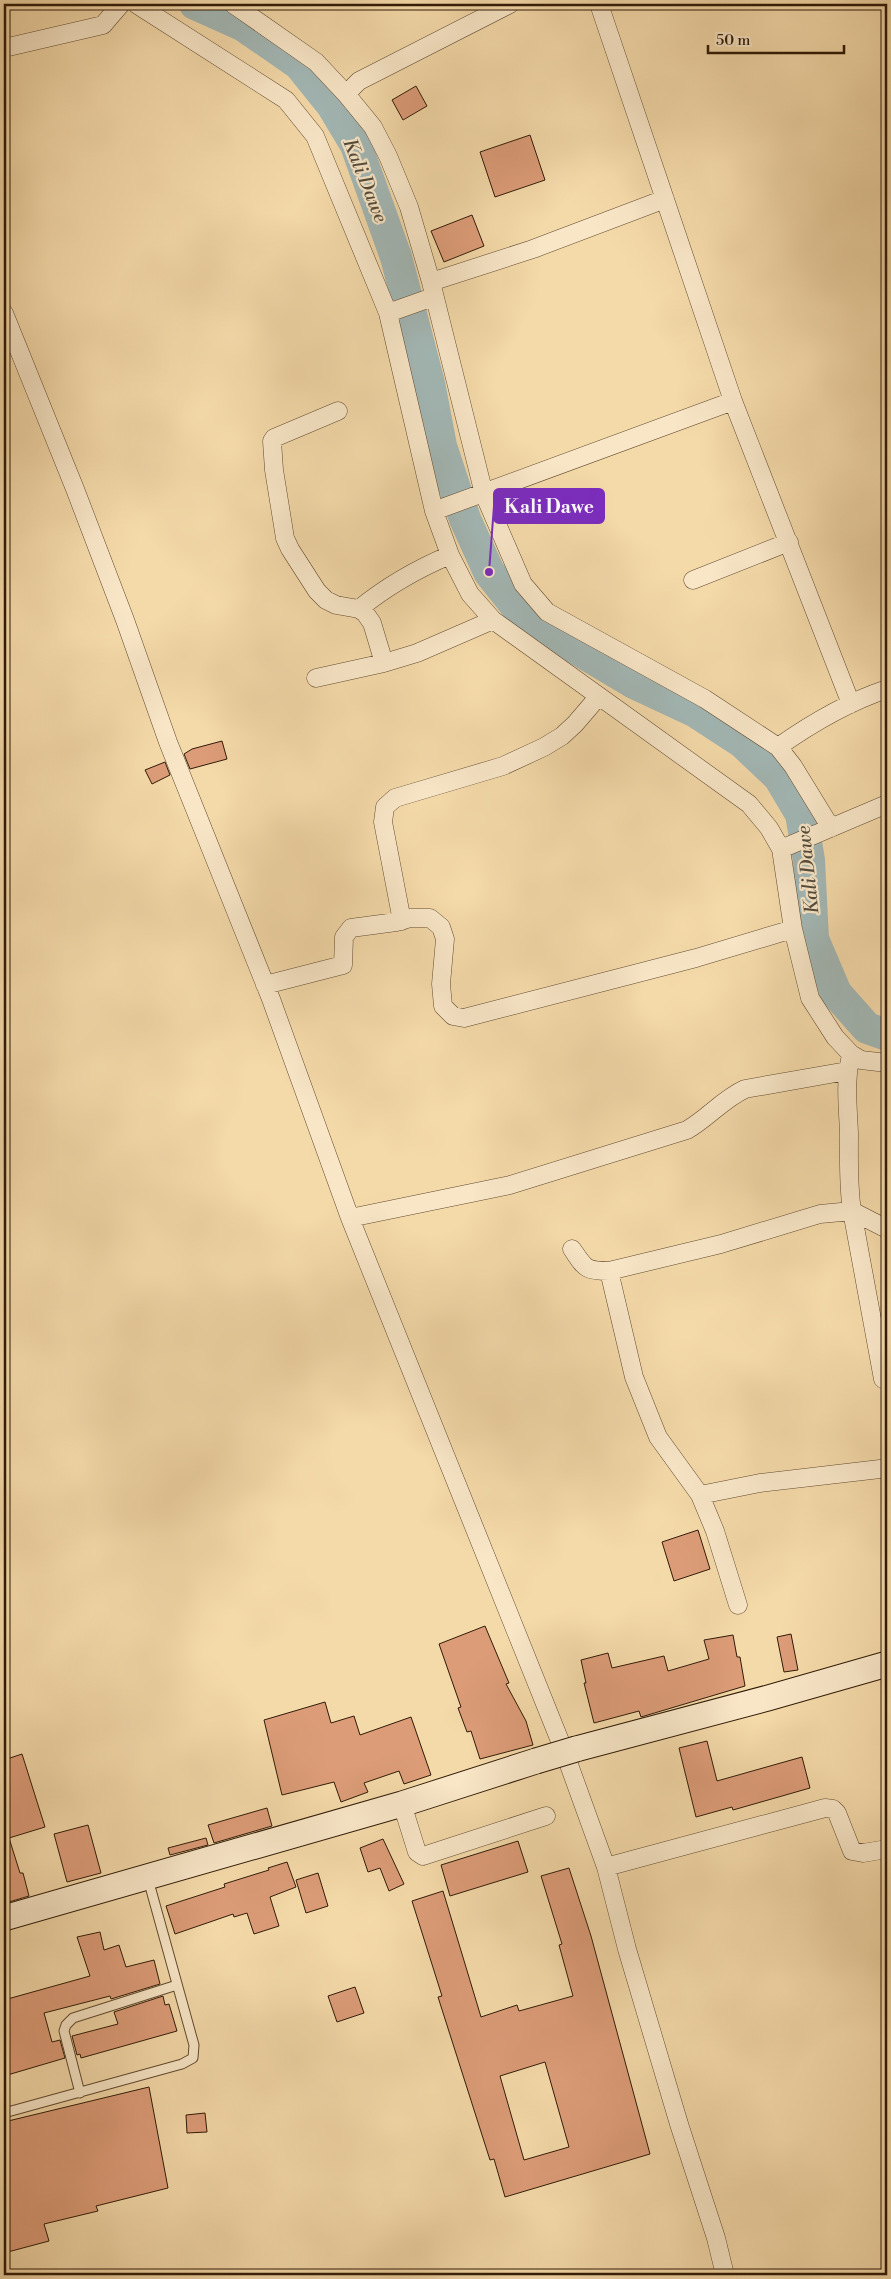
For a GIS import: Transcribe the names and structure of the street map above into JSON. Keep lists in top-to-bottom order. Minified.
{"water":["Kali Dawe"],"places":["Kali Dawe"],"scale_bar":"50 m"}
